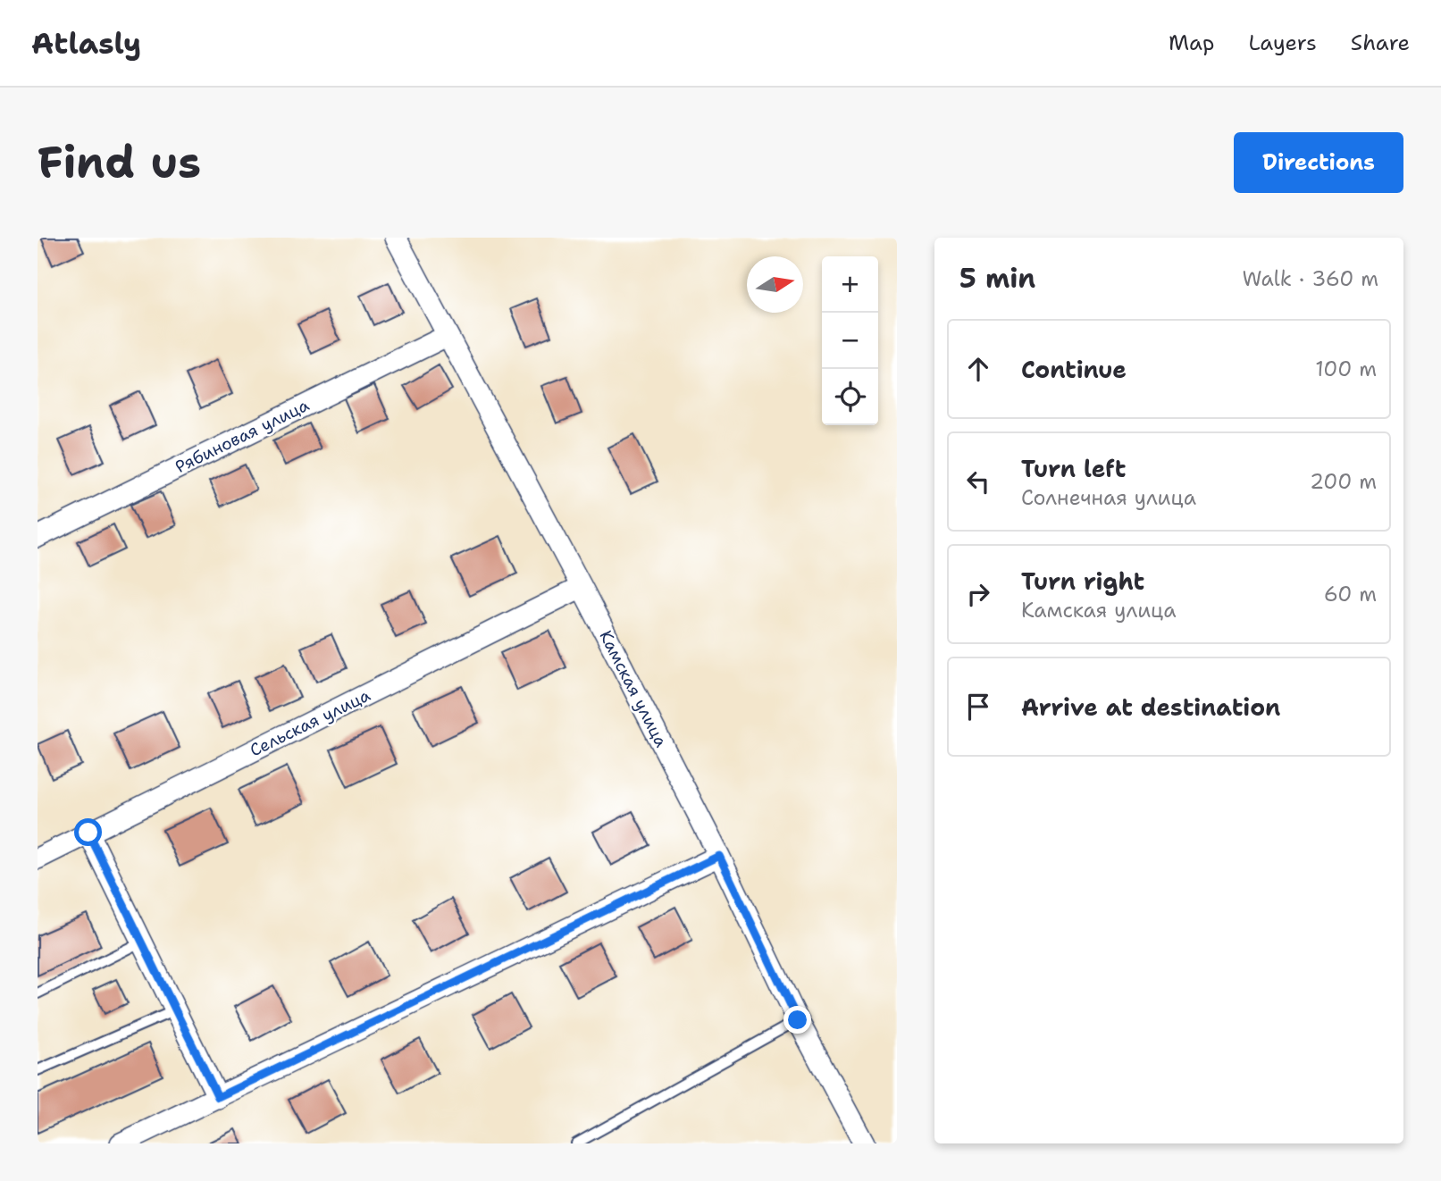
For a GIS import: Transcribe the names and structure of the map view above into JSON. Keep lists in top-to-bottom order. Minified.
{"streets":{"street":["Рябиновая улица","Камская улица","Сельская улица"]},"crossings":[["Рябиновая улица","Камская улица"],["Камская улица","Сельская улица"]],"north":"right","page":{"header":"Atlasly","nav":["Map","Layers","Share"],"buttons":"Directions","title":"Find us","heading":["5 min","Walk · 360 m"],"map_buttons":["+","−"],"list":[["Continue","100 m"],["Turn left","Солнечная улица","200 m"],["Turn right","Камская улица","60 m"],"Arrive at destination"]}}
